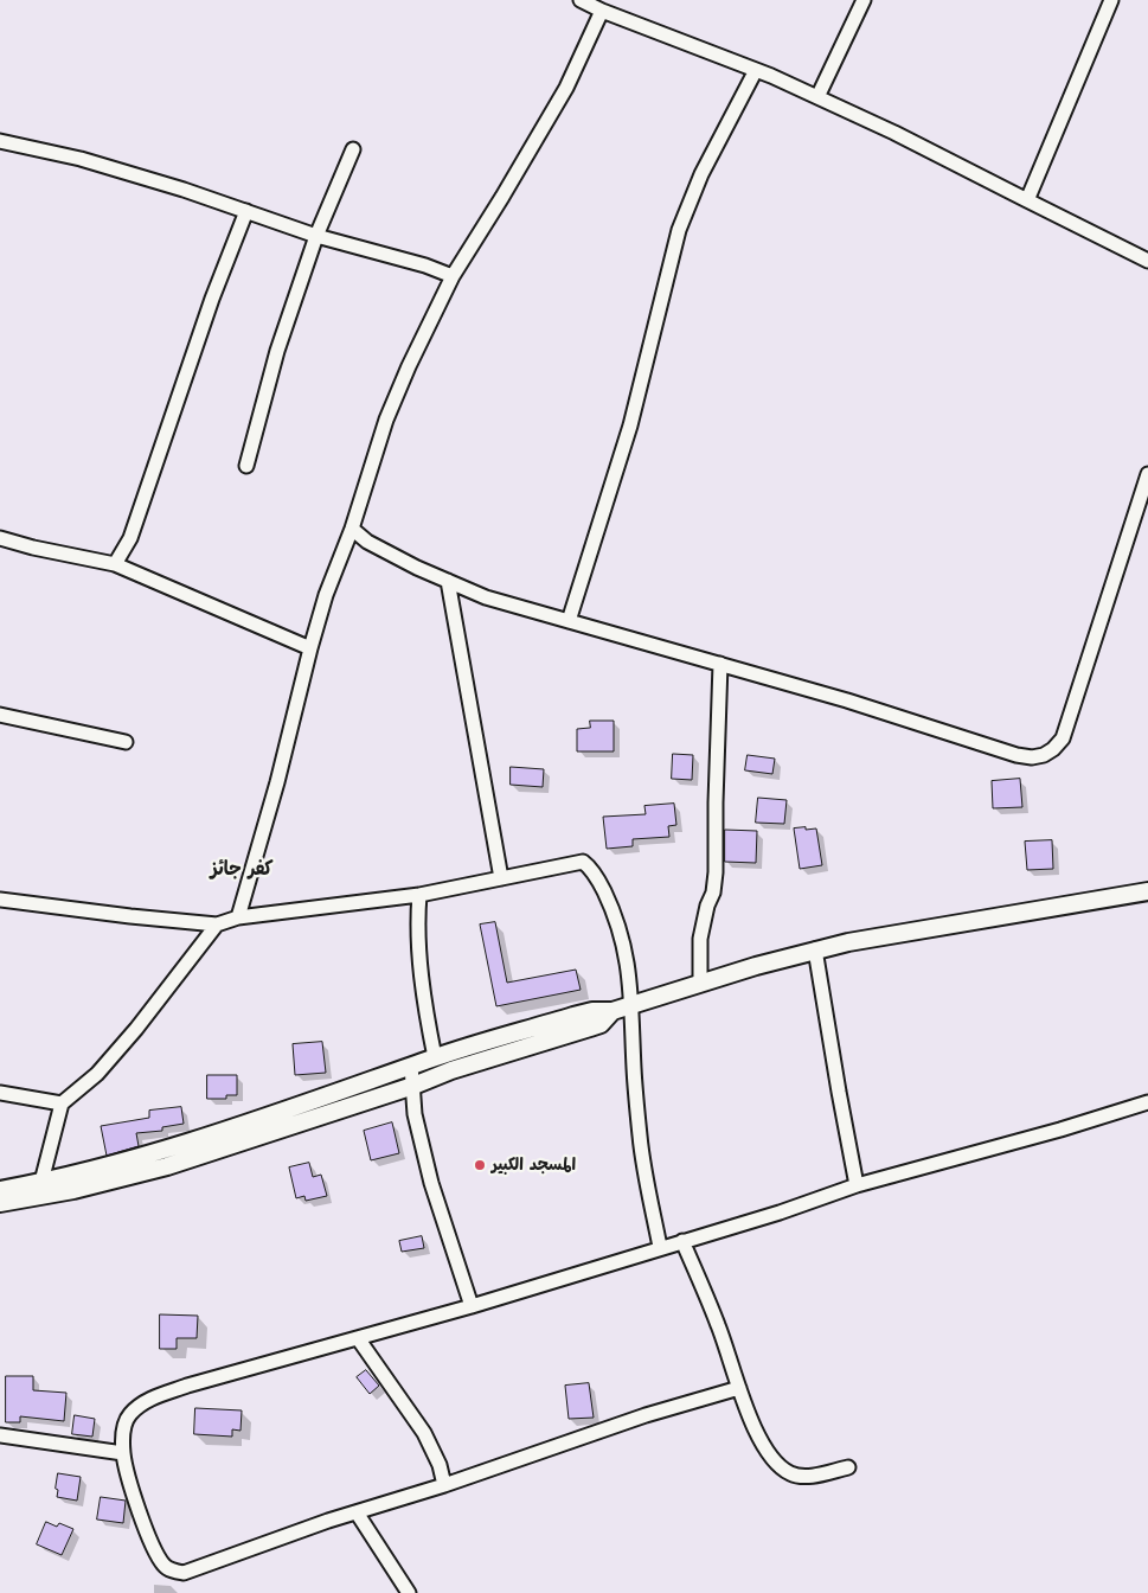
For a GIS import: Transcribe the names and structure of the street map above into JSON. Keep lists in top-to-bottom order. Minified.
{"districts":["كفر جائز"],"places":["المسجد الكبير"]}
